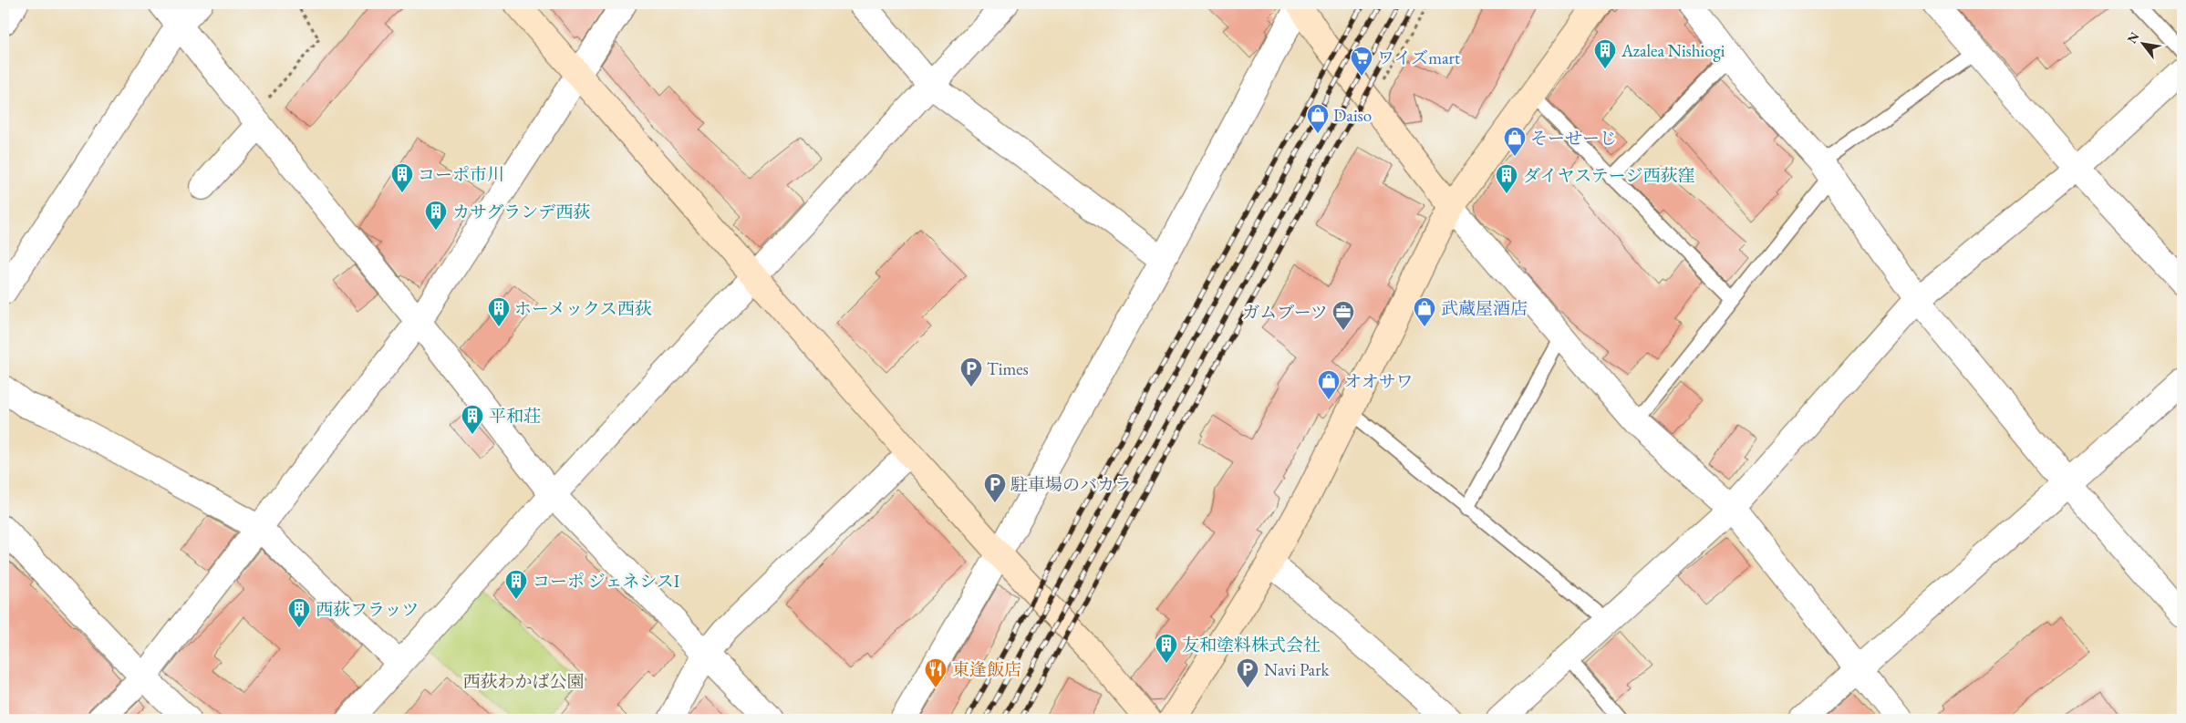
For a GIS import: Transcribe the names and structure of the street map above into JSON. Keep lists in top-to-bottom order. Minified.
{"parks":["西荻わかば公園"],"places":{"building":["Azalea Nishiogi","コーポ市川","ダイヤステージ西荻窪","カサグランデ西荻","ホーメックス西荻","平和荘","コーポ ジェネシスI","西荻フラッツ","友和塗料株式会社"],"supermarket":["ワイズmart"],"shop":["Daiso","そーせーじ","武蔵屋酒店","オオサワ"],"office":["ガムブーツ"],"parking":["Times","駐車場のバカラ","Navi Park"],"restaurant":["東逢飯店"]},"north":"top left"}
